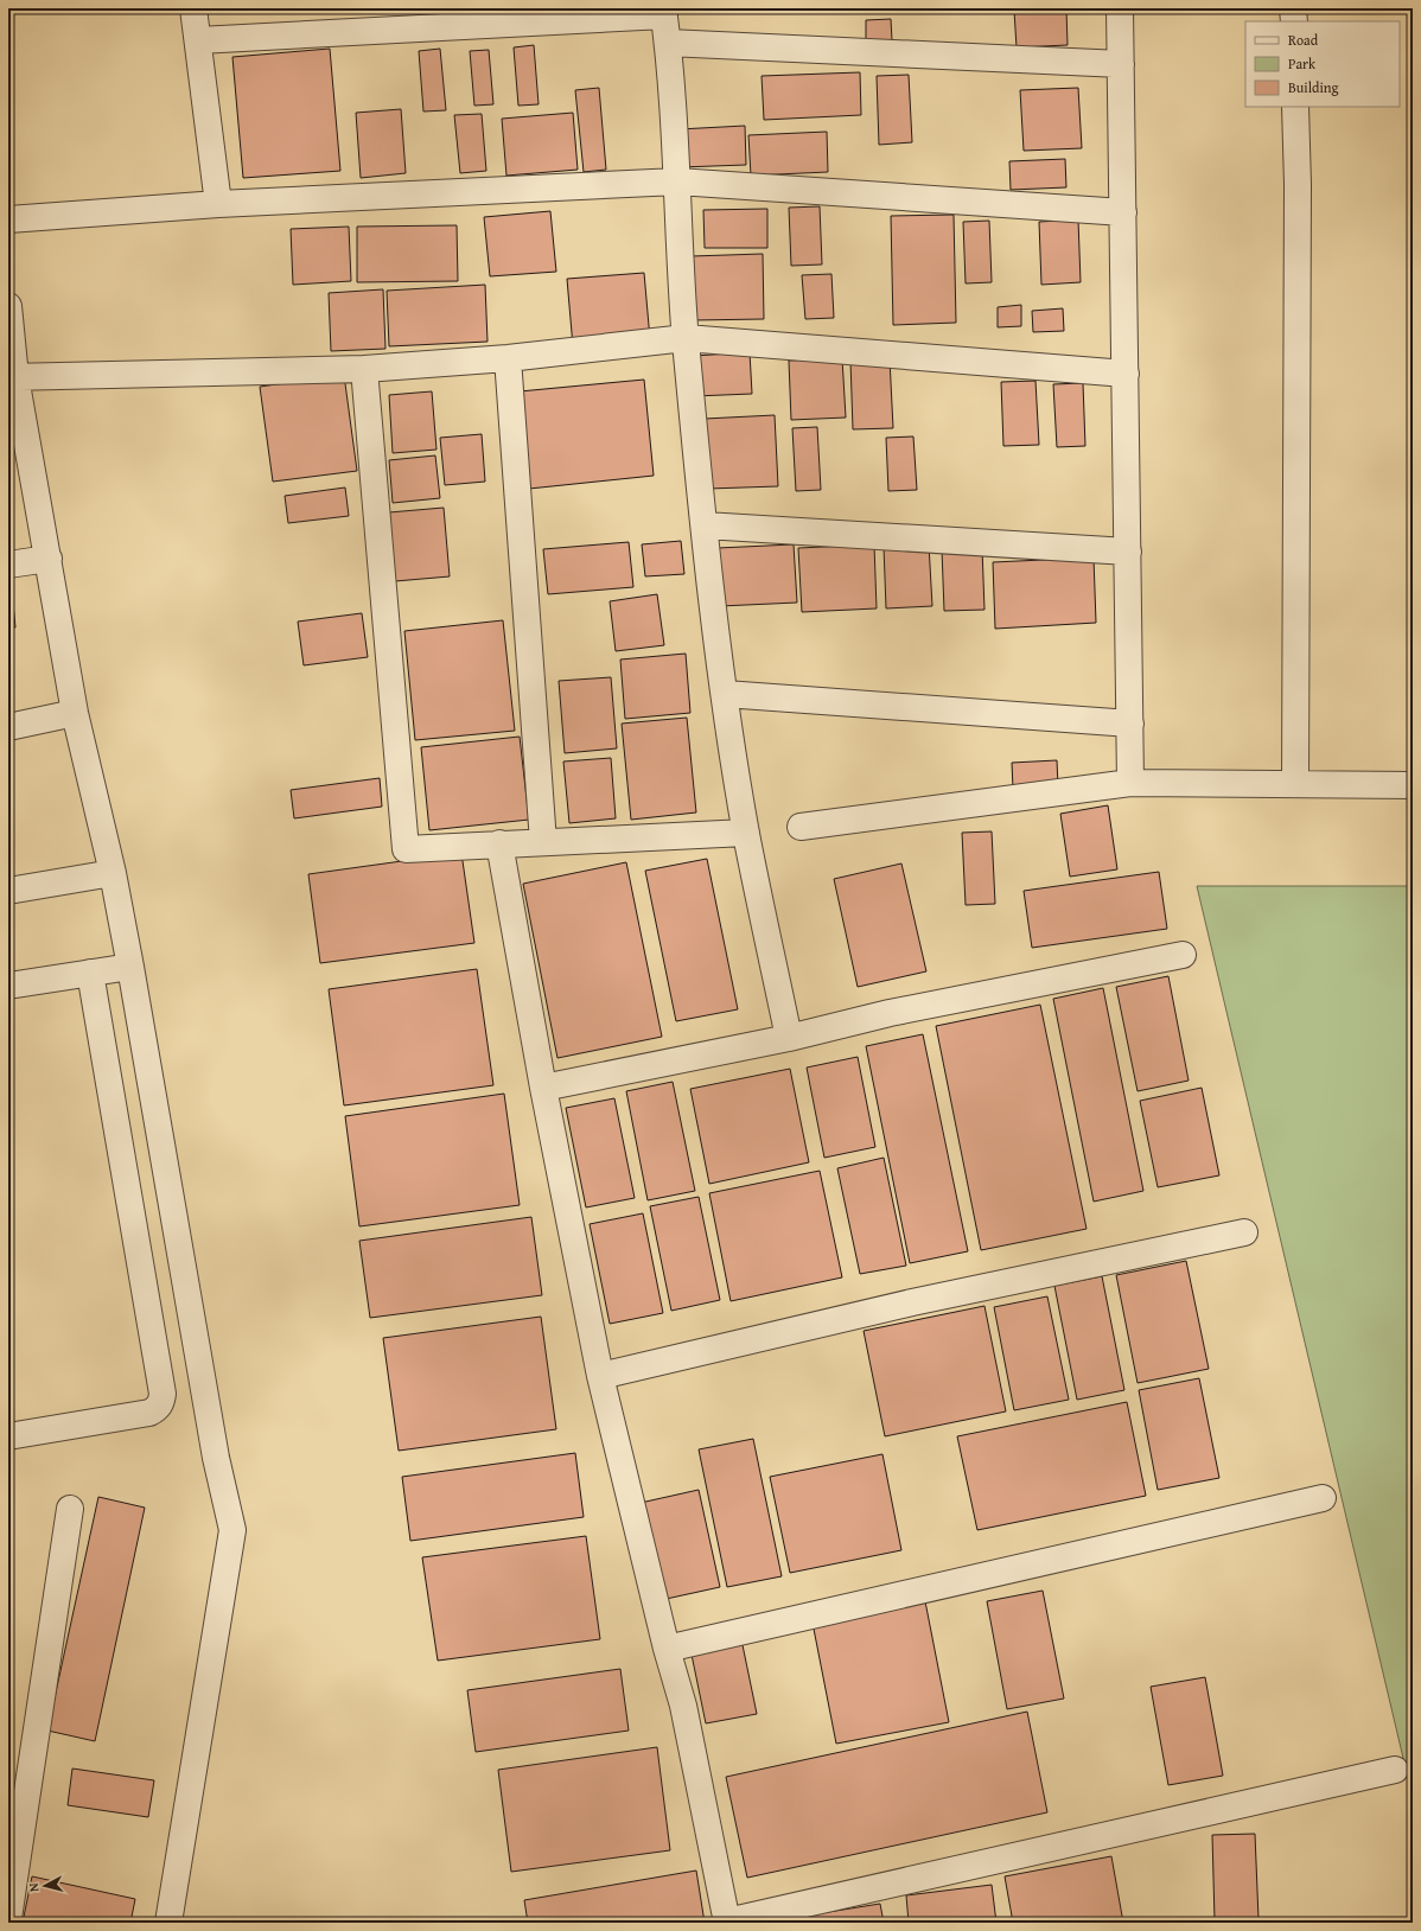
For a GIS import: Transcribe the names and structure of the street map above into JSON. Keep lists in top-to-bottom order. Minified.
{"legend":["Road","Park","Building"],"north":"left"}
